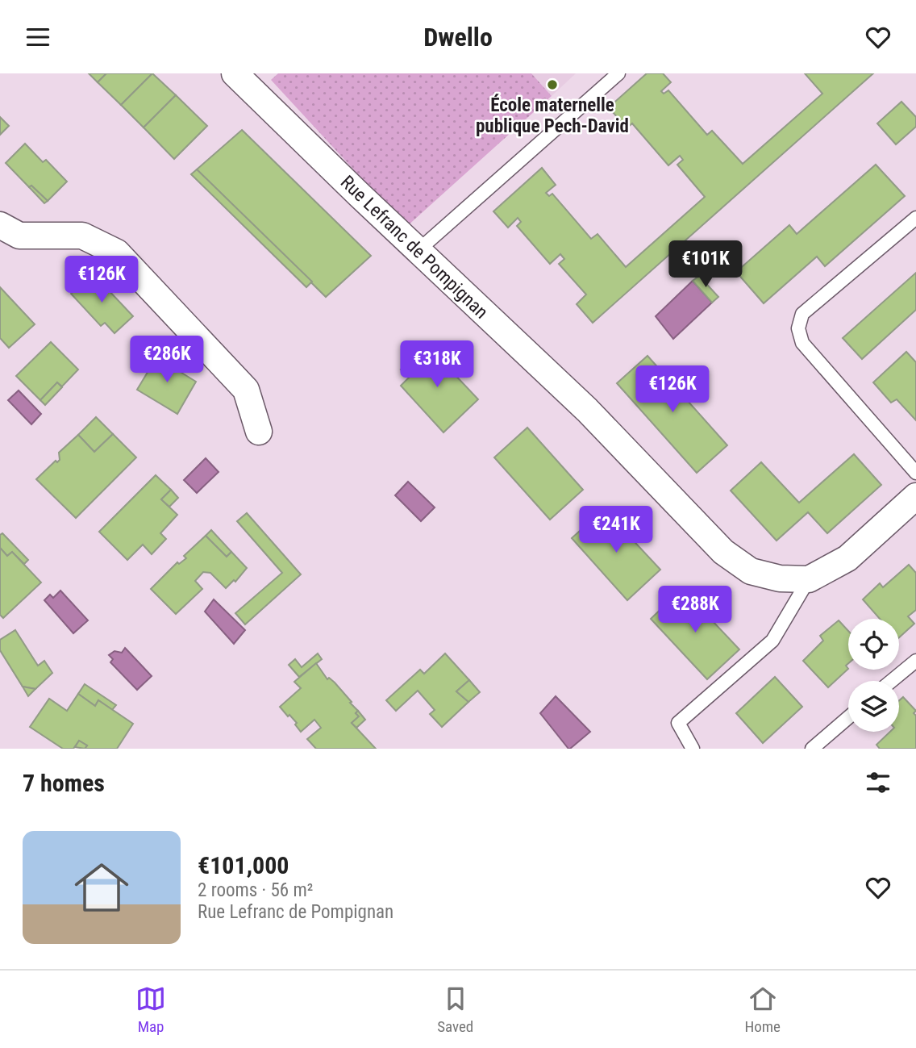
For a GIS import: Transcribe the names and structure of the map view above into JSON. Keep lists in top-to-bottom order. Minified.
{"streets":{"street":["Rue Lefranc de Pompignan"]},"places":["École maternelle publique Pech-David"],"page":{"header":"Dwello","price":["€101K","€126K","€286K","€318K","€126K","€241K","€288K"],"heading":"7 homes","list":[{"name":"€101,000","note":"2 rooms · 56 m² · Rue Lefranc de Pompignan"}],"tabs":["Map","Saved","Home"]}}
